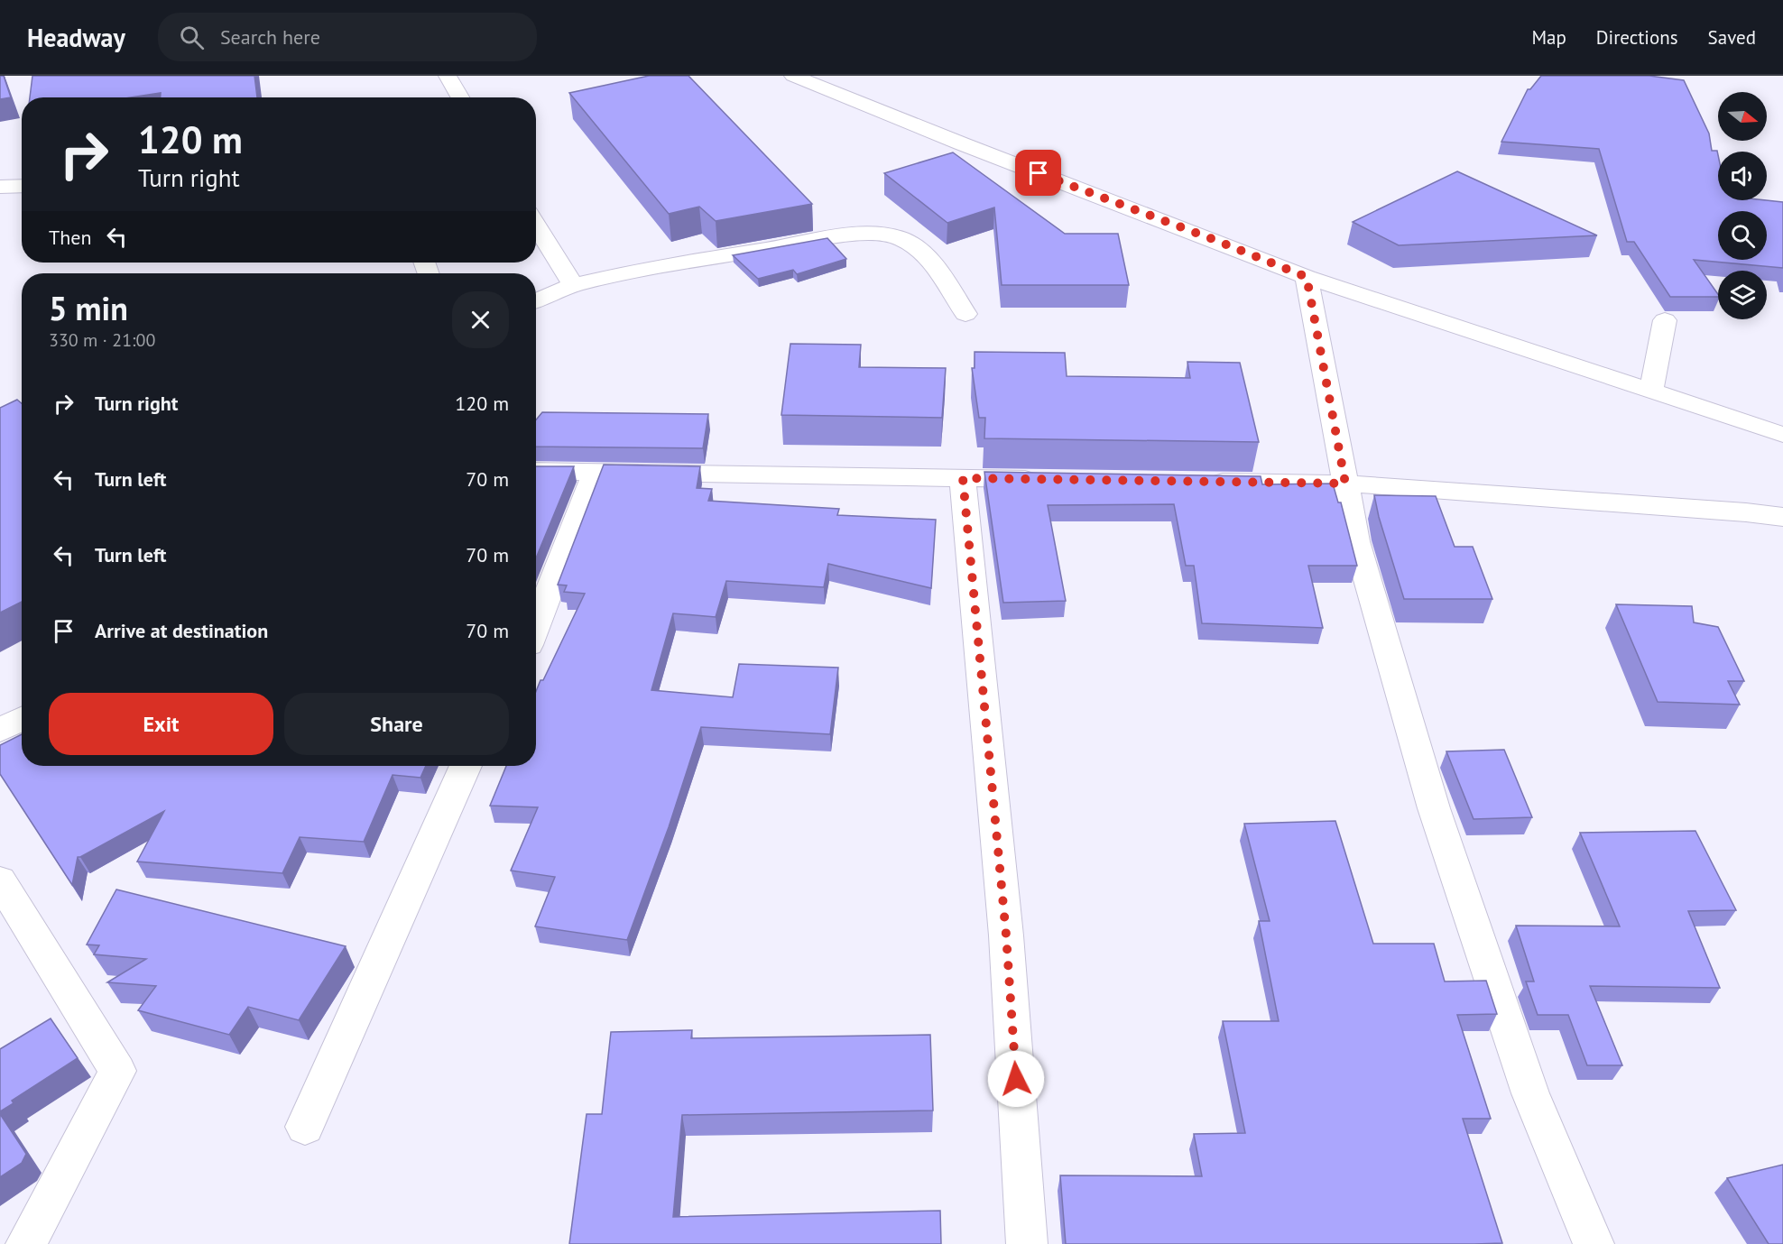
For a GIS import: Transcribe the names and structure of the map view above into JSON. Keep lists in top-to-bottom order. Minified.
{"north":"right","page":{"header":"Headway","search":"Search here","nav":["Map","Directions","Saved"],"turn":["120 m","Turn right"],"then":"Then","heading":["5 min","330 m · 21:00"],"list":[{"name":"Turn right","value":"120 m"},{"name":"Turn left","value":"70 m"},{"name":"Turn left","value":"70 m"},{"name":"Arrive at destination","value":"70 m"}],"buttons":["Exit","Share"]}}
